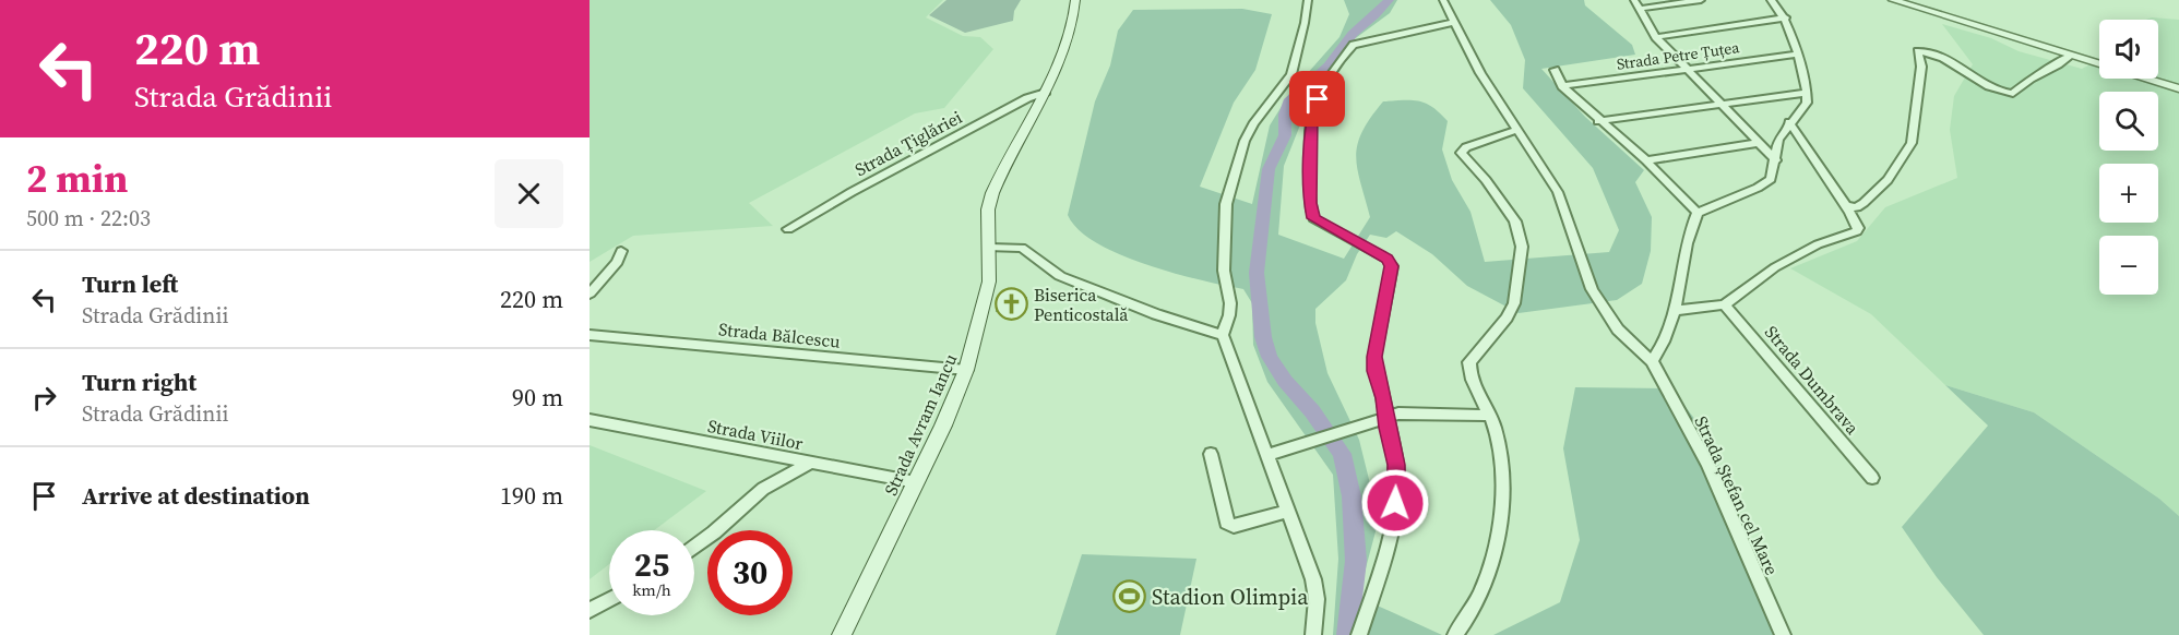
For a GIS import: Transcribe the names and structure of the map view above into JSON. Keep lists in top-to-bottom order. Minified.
{"streets":{"main road":["Strada Avram Iancu"],"street":["Strada Petre Țuțea","Strada Țiglăriei","Strada Bălcescu","Strada Dumbrava","Strada Viilor","Strada Ștefan cel Mare"]},"crossings":[["Strada Țiglăriei","Strada Avram Iancu"],["Strada Bălcescu","Strada Avram Iancu"],["Strada Avram Iancu","Strada Viilor"]],"places":{"church":["Biserica Penticostală"],"sports":["Stadion Olimpia"]},"page":{"turn":["220 m","Strada Grădinii"],"map_buttons":["+","−"],"heading":["2 min","500 m · 22:03"],"list":[{"name":"Turn left","note":"Strada Grădinii","value":"220 m"},{"name":"Turn right","note":"Strada Grădinii","value":"90 m"},{"name":"Arrive at destination","value":"190 m"}],"speed":"25 km/h","limit":"30"}}
